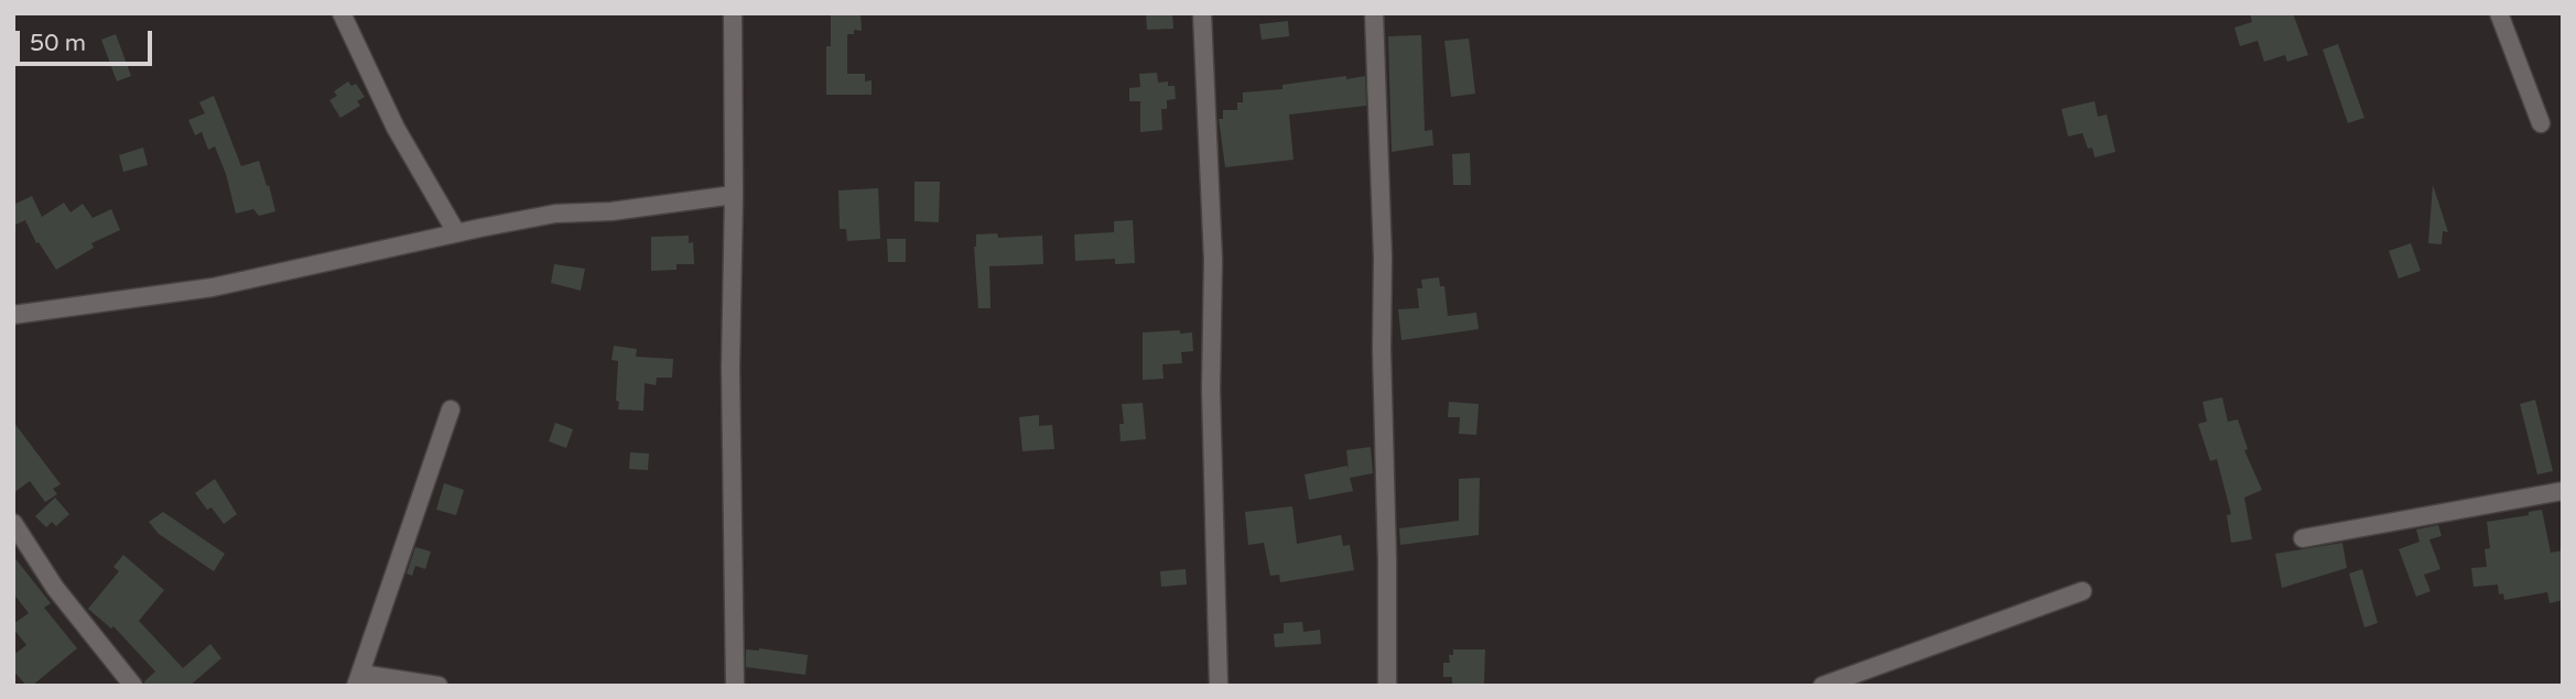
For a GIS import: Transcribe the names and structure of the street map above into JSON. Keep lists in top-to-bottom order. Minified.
{"scale_bar":"50 m"}
